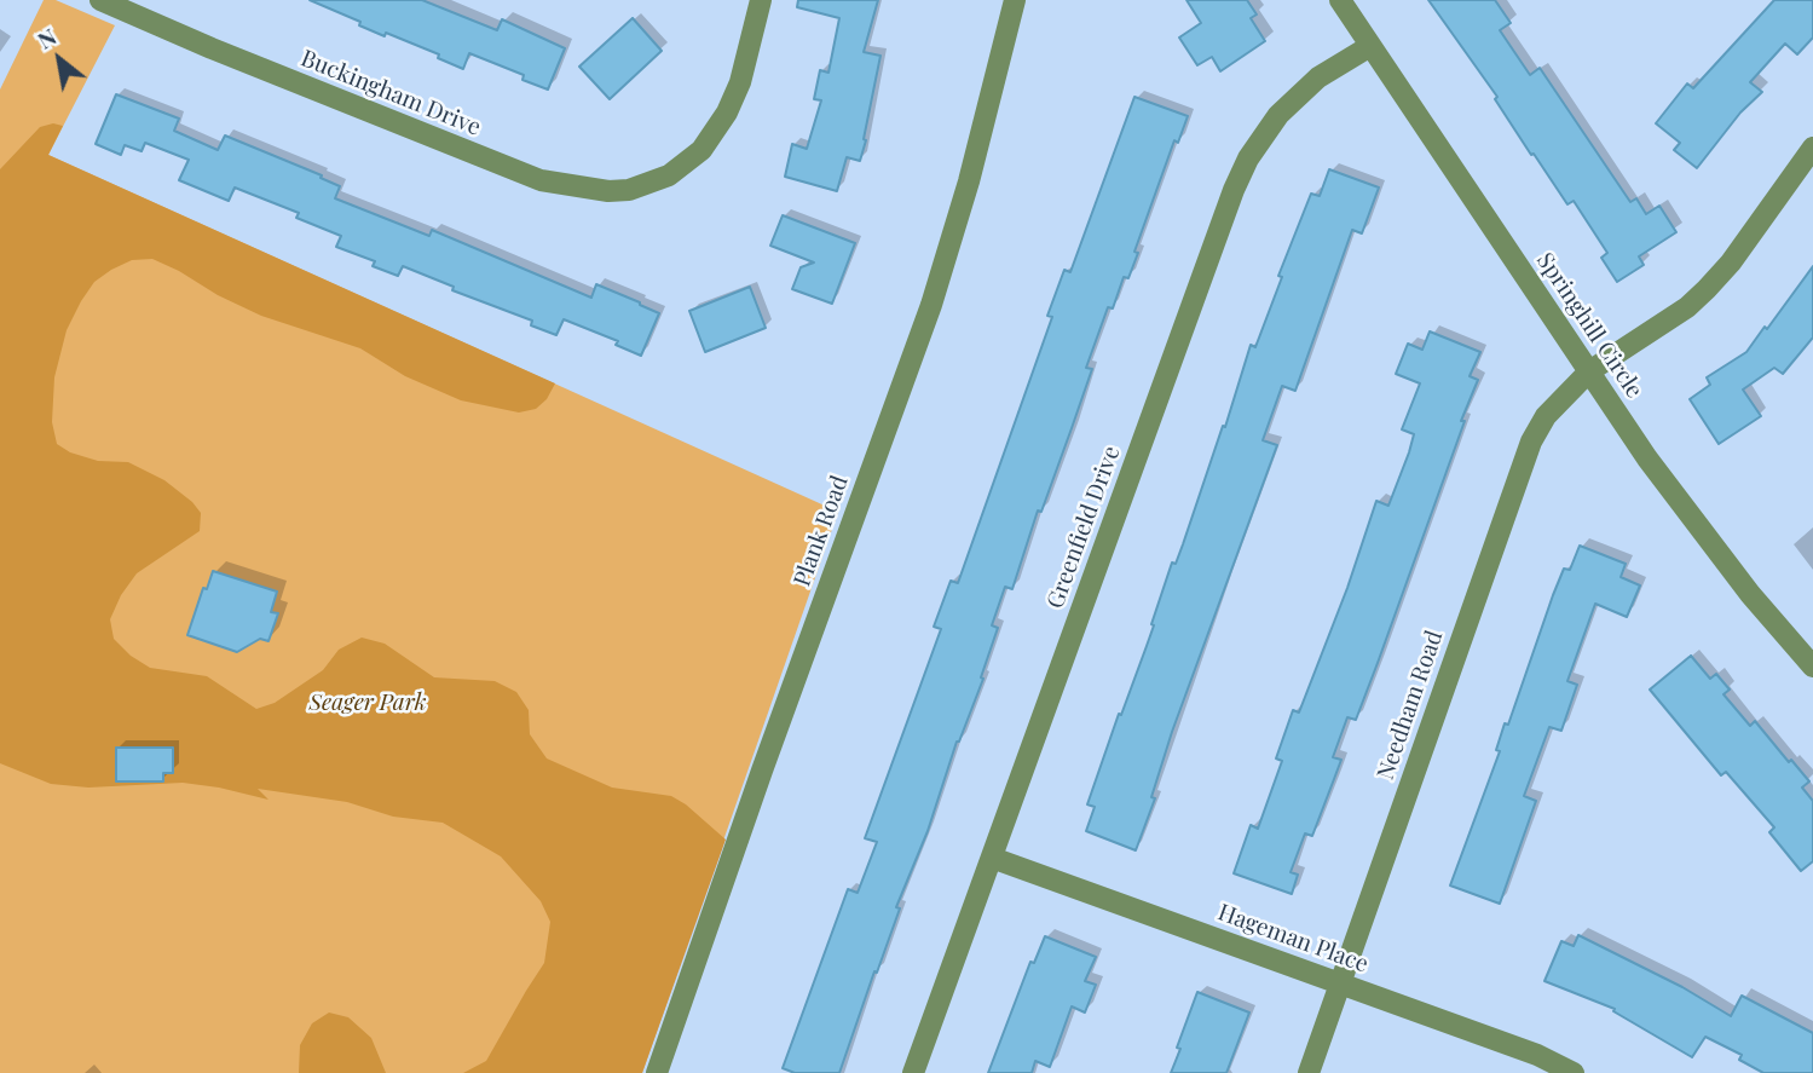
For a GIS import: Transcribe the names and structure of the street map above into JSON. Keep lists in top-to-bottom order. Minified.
{"streets":{"street":["Buckingham Drive","Springhill Circle","Greenfield Drive","Plank Road","Needham Road","Hageman Place"]},"crossings":[["Springhill Circle","Greenfield Drive"],["Springhill Circle","Needham Road"],["Greenfield Drive","Hageman Place"],["Needham Road","Hageman Place"]],"parks":["Seager Park"],"north":"top left"}
